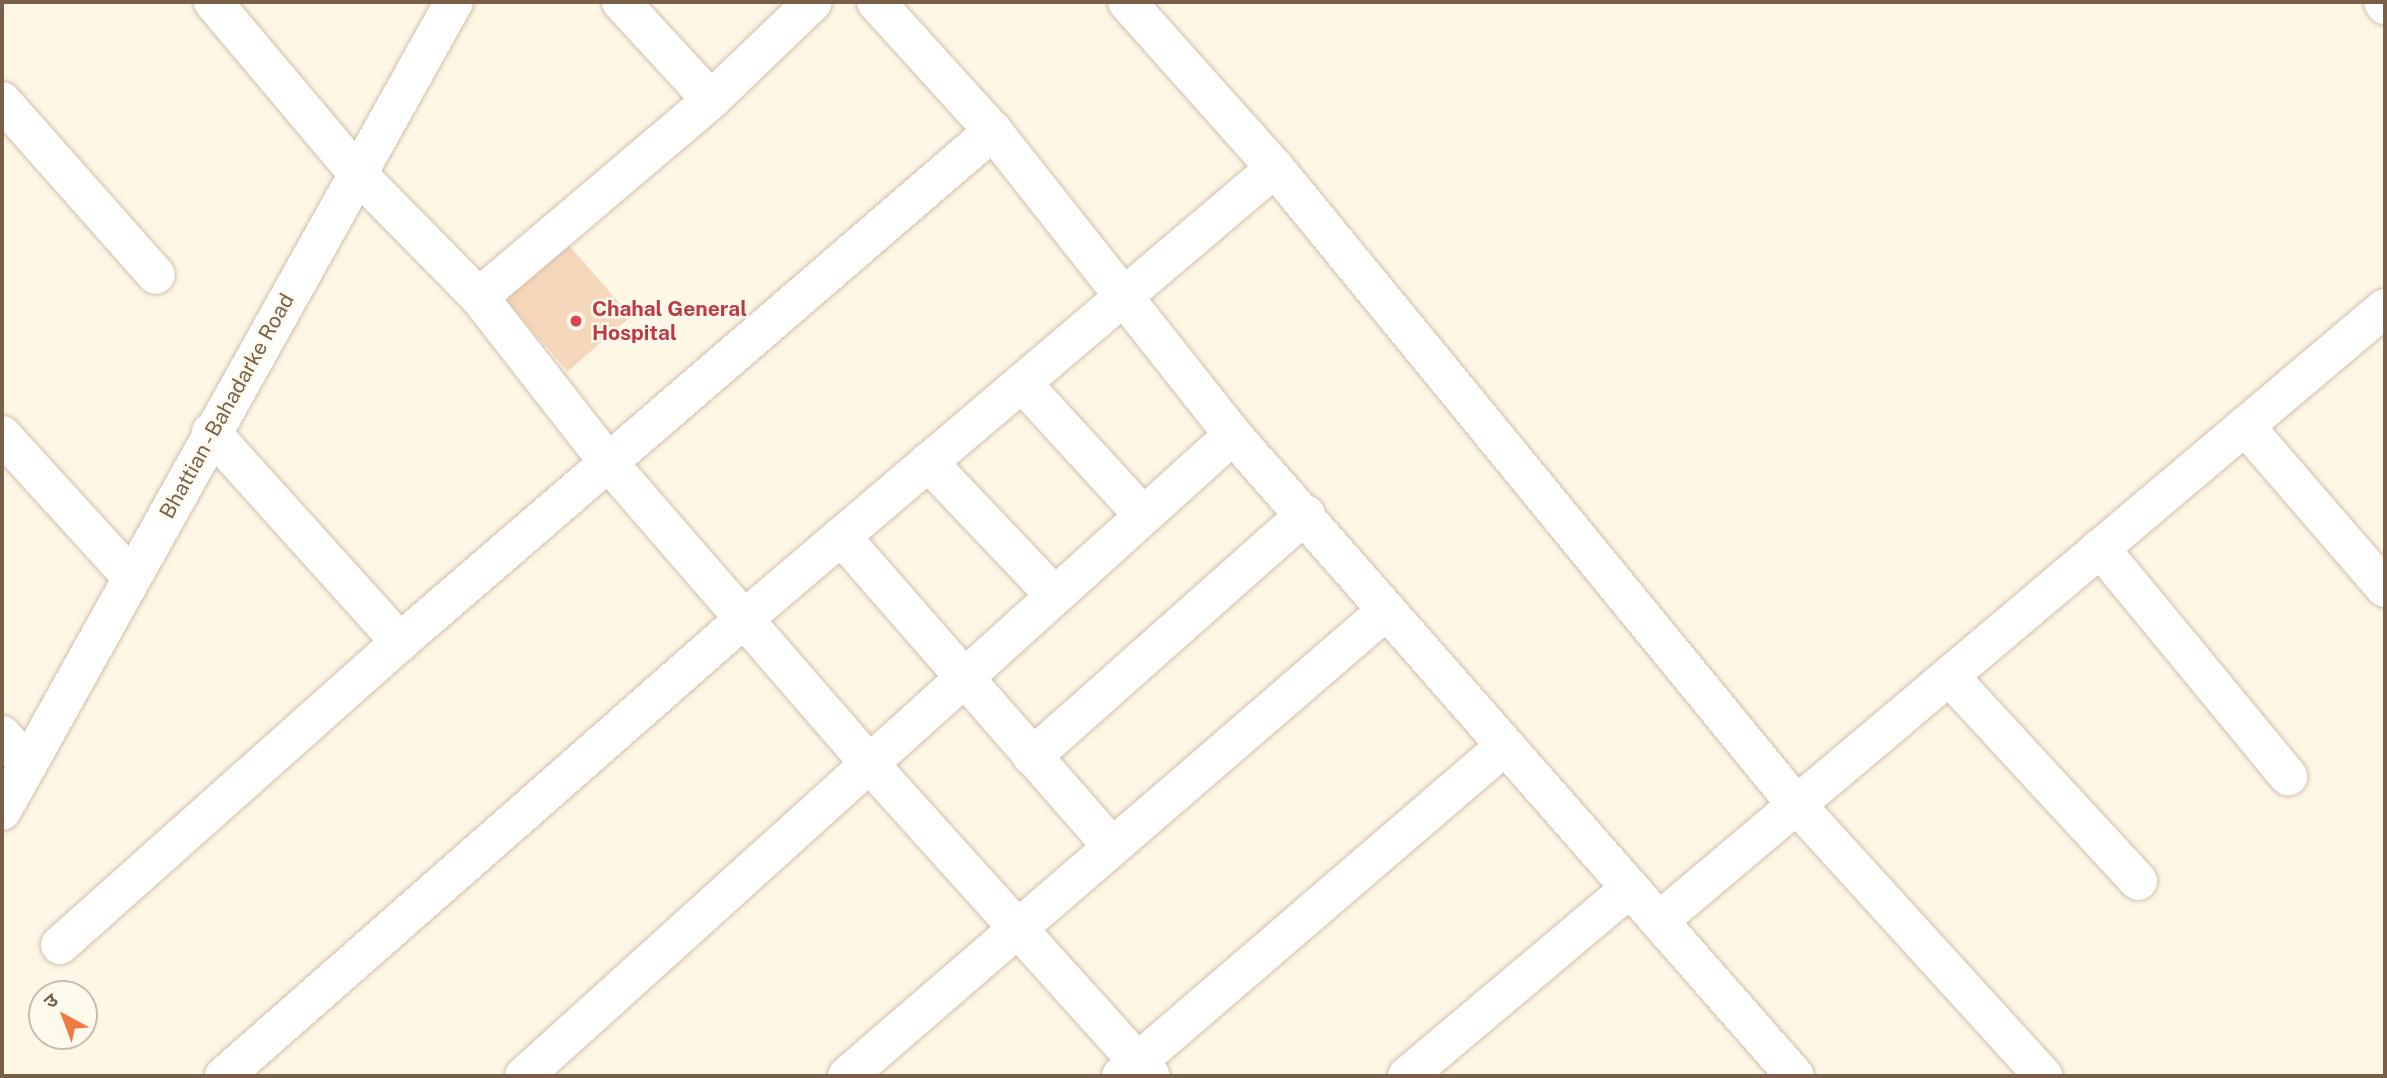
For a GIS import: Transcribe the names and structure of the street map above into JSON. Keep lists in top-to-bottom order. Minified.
{"streets":{"street":["Bhattian - Bahadarke Road"]},"places":["Chahal General Hospital"],"north":"top left"}
